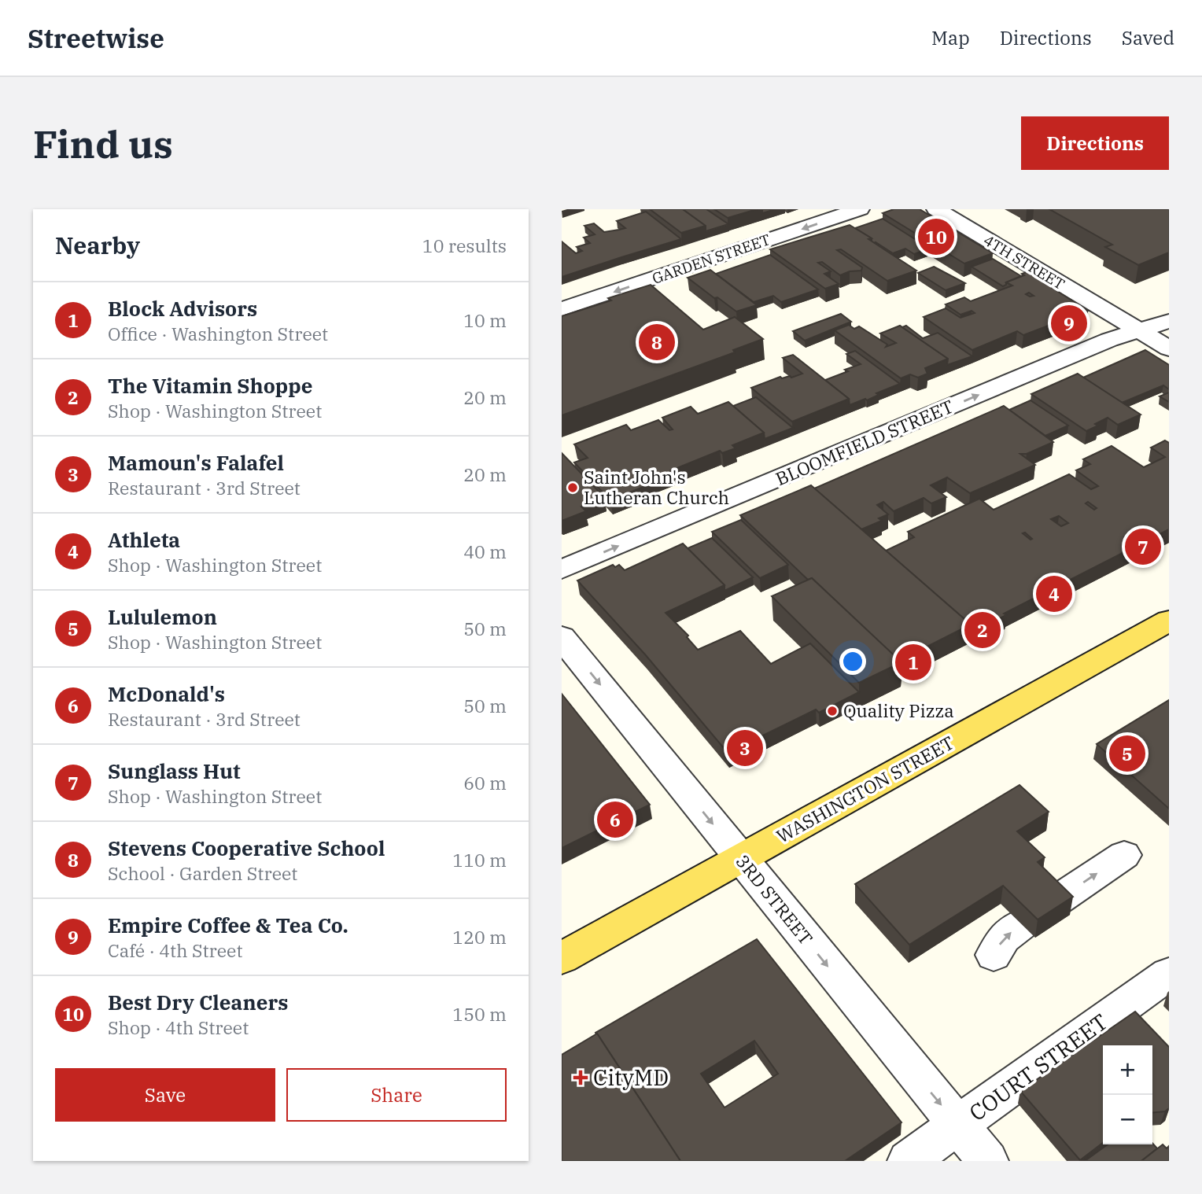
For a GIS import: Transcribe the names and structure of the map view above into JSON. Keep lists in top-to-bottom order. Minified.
{"streets":{"main road":["WASHINGTON STREET"],"street":["GARDEN STREET","4TH STREET","BLOOMFIELD STREET","3RD STREET","COURT STREET"]},"crossings":[["4TH STREET","BLOOMFIELD STREET"],["WASHINGTON STREET","3RD STREET"],["3RD STREET","COURT STREET"]],"one_way":["GARDEN STREET","BLOOMFIELD STREET","3RD STREET"],"places":{"other":["Saint John's Lutheran Church","Quality Pizza"],"health":["CityMD"]},"page":{"header":"Streetwise","nav":["Map","Directions","Saved"],"buttons":["Directions",["Save","Share"]],"title":"Find us","heading":["Nearby","10 results"],"pins":["10","9","8","7","4","2","1","3","5","6"],"list":[{"mark":"1","name":"Block Advisors","note":"Office · Washington Street","value":"10 m"},{"mark":"2","name":"The Vitamin Shoppe","note":"Shop · Washington Street","value":"20 m"},{"mark":"3","name":"Mamoun's Falafel","note":"Restaurant · 3rd Street","value":"20 m"},{"mark":"4","name":"Athleta","note":"Shop · Washington Street","value":"40 m"},{"mark":"5","name":"Lululemon","note":"Shop · Washington Street","value":"50 m"},{"mark":"6","name":"McDonald's","note":"Restaurant · 3rd Street","value":"50 m"},{"mark":"7","name":"Sunglass Hut","note":"Shop · Washington Street","value":"60 m"},{"mark":"8","name":"Stevens Cooperative School","note":"School · Garden Street","value":"110 m"},{"mark":"9","name":"Empire Coffee & Tea Co.","note":"Café · 4th Street","value":"120 m"},{"mark":"10","name":"Best Dry Cleaners","note":"Shop · 4th Street","value":"150 m"}],"map_buttons":["+","−"]}}
